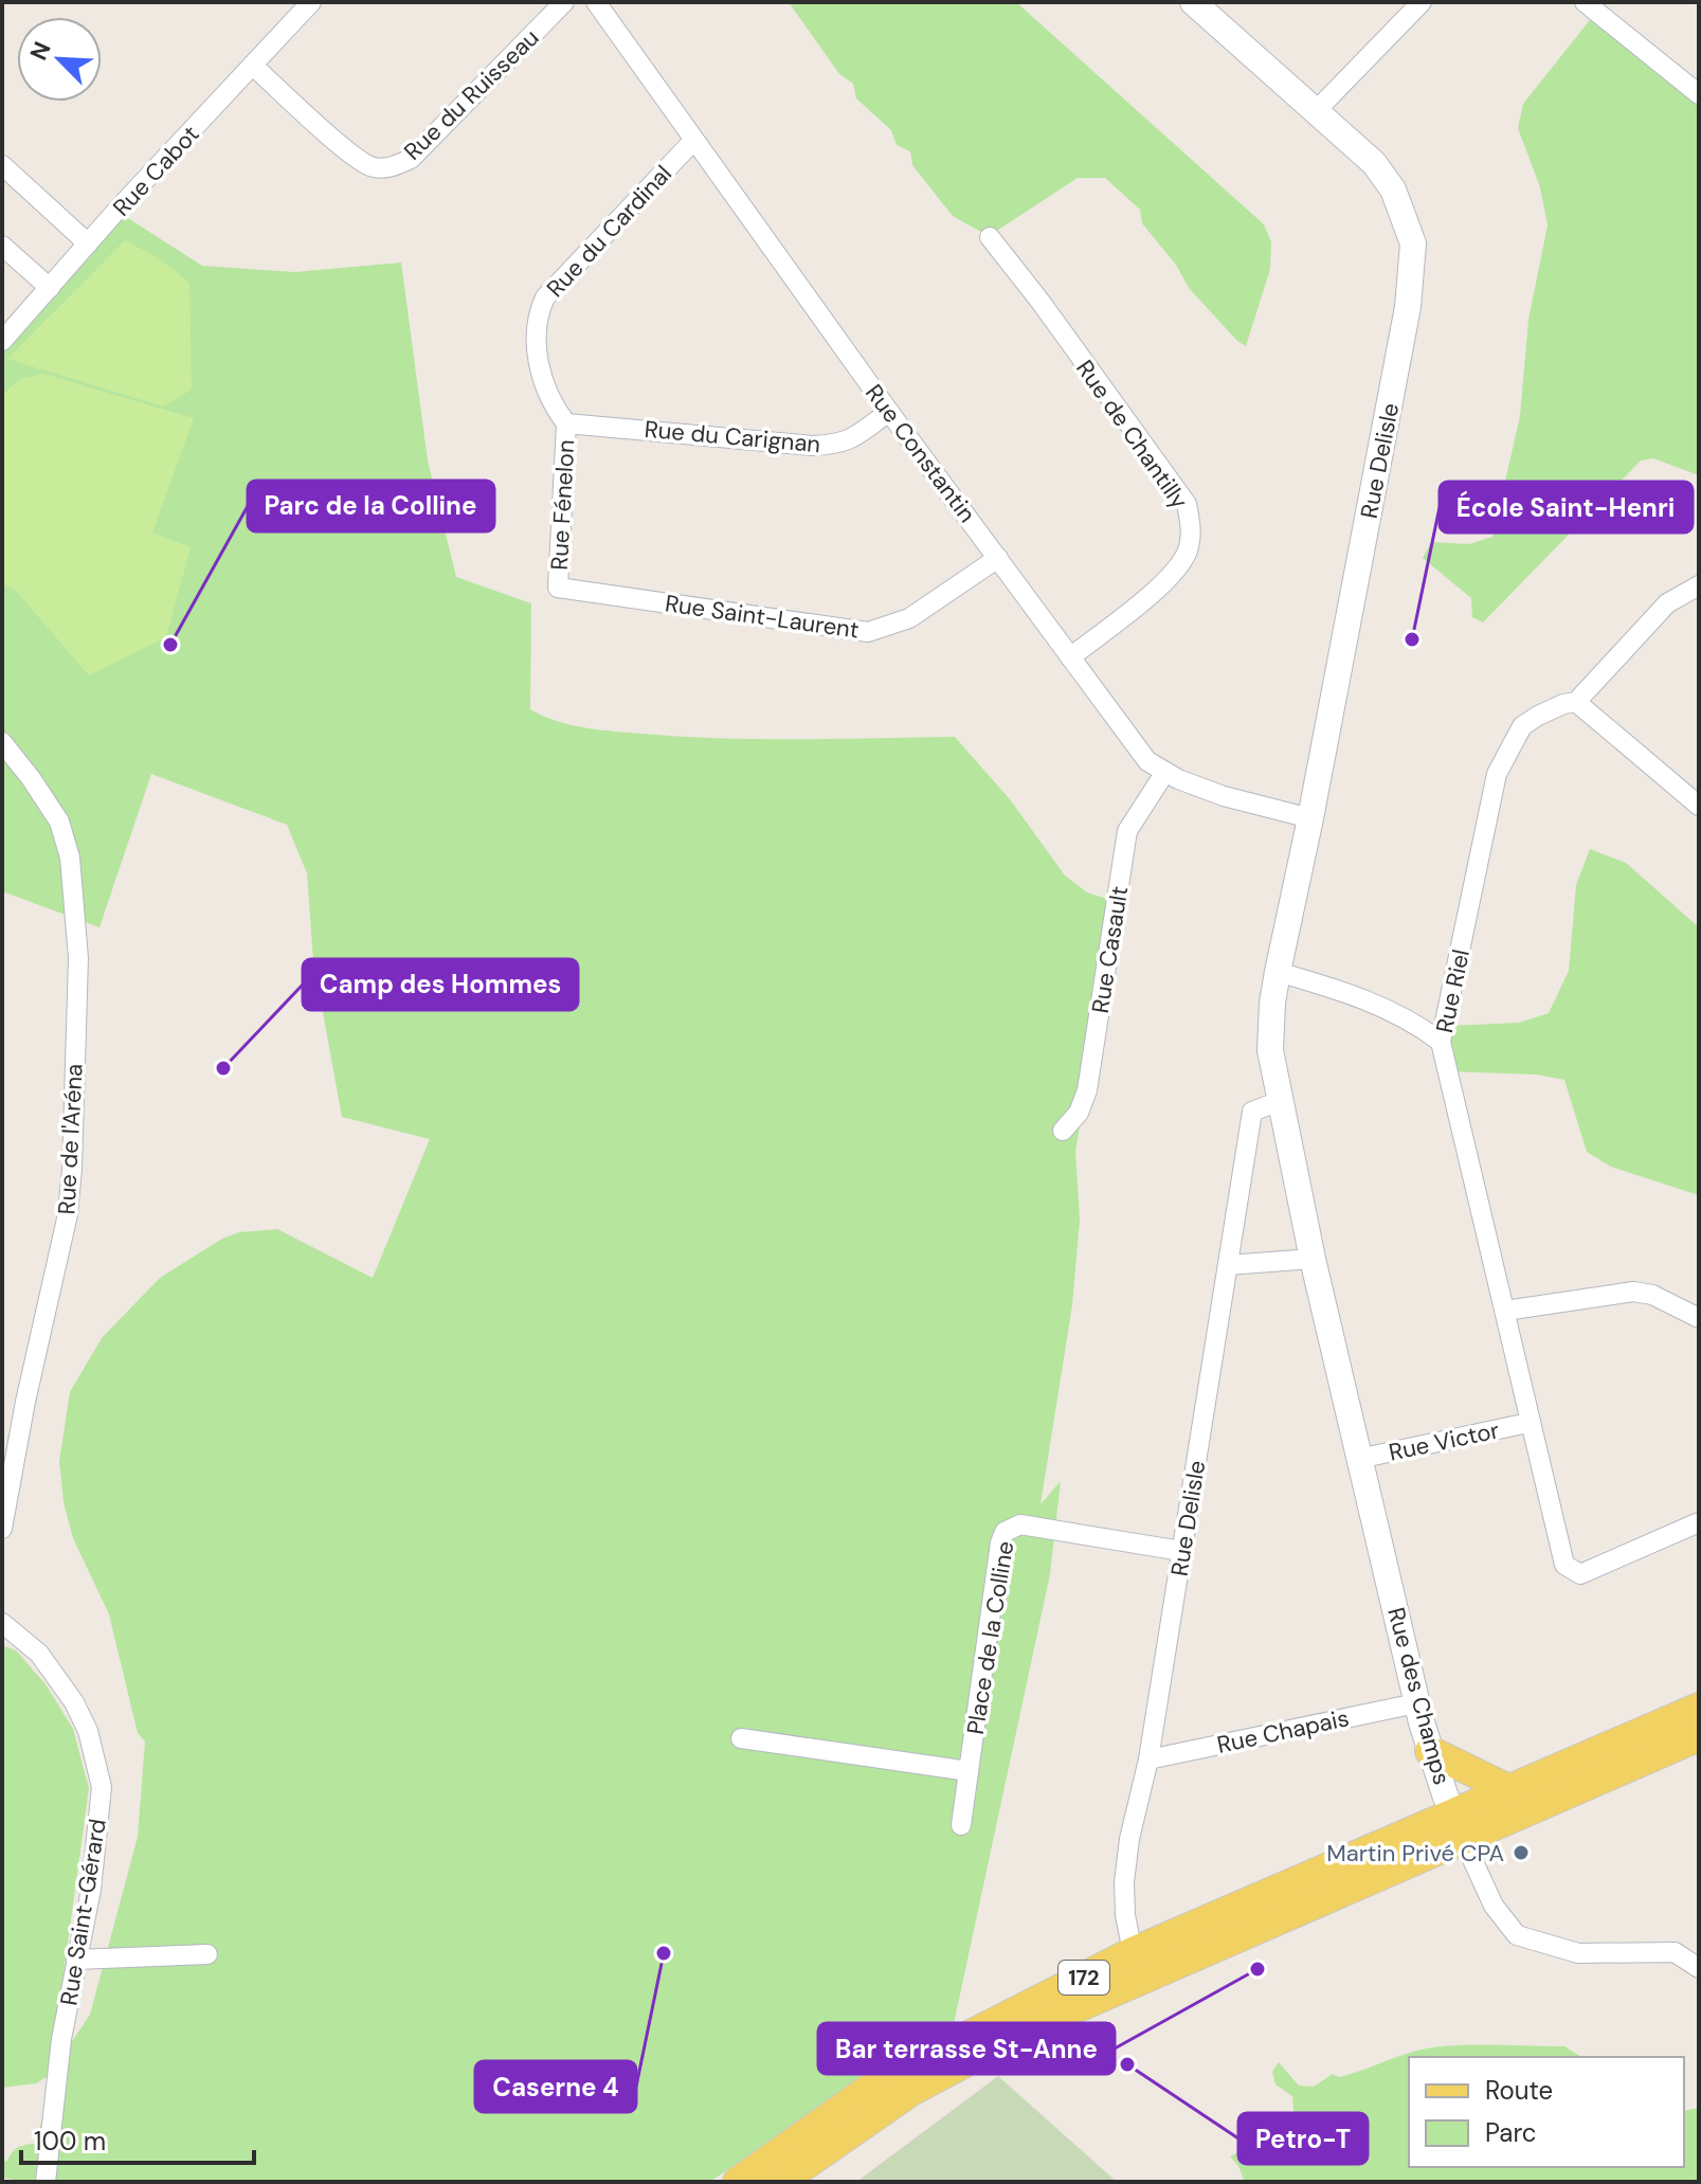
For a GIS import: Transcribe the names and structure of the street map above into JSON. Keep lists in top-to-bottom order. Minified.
{"streets":{"main road":["172"],"street":["Rue du Ruisseau","Rue Cabot","Rue du Cardinal","Rue de Chantilly","Rue du Carignan","Rue Constantin","Rue Delisle","Rue Fénelon","Rue Saint-Laurent","Rue Casault","Rue Riel","Rue de l'Aréna","Rue Victor","Place de la Colline","Rue des Champs","Rue Chapais","Rue Saint-Gérard"]},"crossings":[["Rue du Ruisseau","Rue Cabot"],["Rue du Cardinal","Rue du Carignan"],["Rue du Cardinal","Rue Constantin"],["Rue du Cardinal","Rue Fénelon"],["Rue de Chantilly","Rue Constantin"],["Rue du Carignan","Rue Constantin"],["Rue du Carignan","Rue Fénelon"],["Rue Constantin","Rue Delisle"],["Rue Constantin","Rue Saint-Laurent"],["Rue Constantin","Rue Casault"],["Rue Delisle","Place de la Colline"],["Rue Delisle","Rue des Champs"],["Rue Delisle","Rue Chapais"],["Rue Delisle","172"],["Rue Fénelon","Rue Saint-Laurent"],["Rue Riel","Rue Victor"],["Rue Victor","Rue des Champs"],["Rue des Champs","Rue Chapais"],["Rue des Champs","172"]],"places":["École Saint-Henri","Parc de la Colline","Camp des Hommes","Martin Privé CPA","Caserne 4","Bar terrasse St-Anne","Petro-T"],"legend":["Route","Parc"],"scale_bar":"100 m","north":"top left"}
